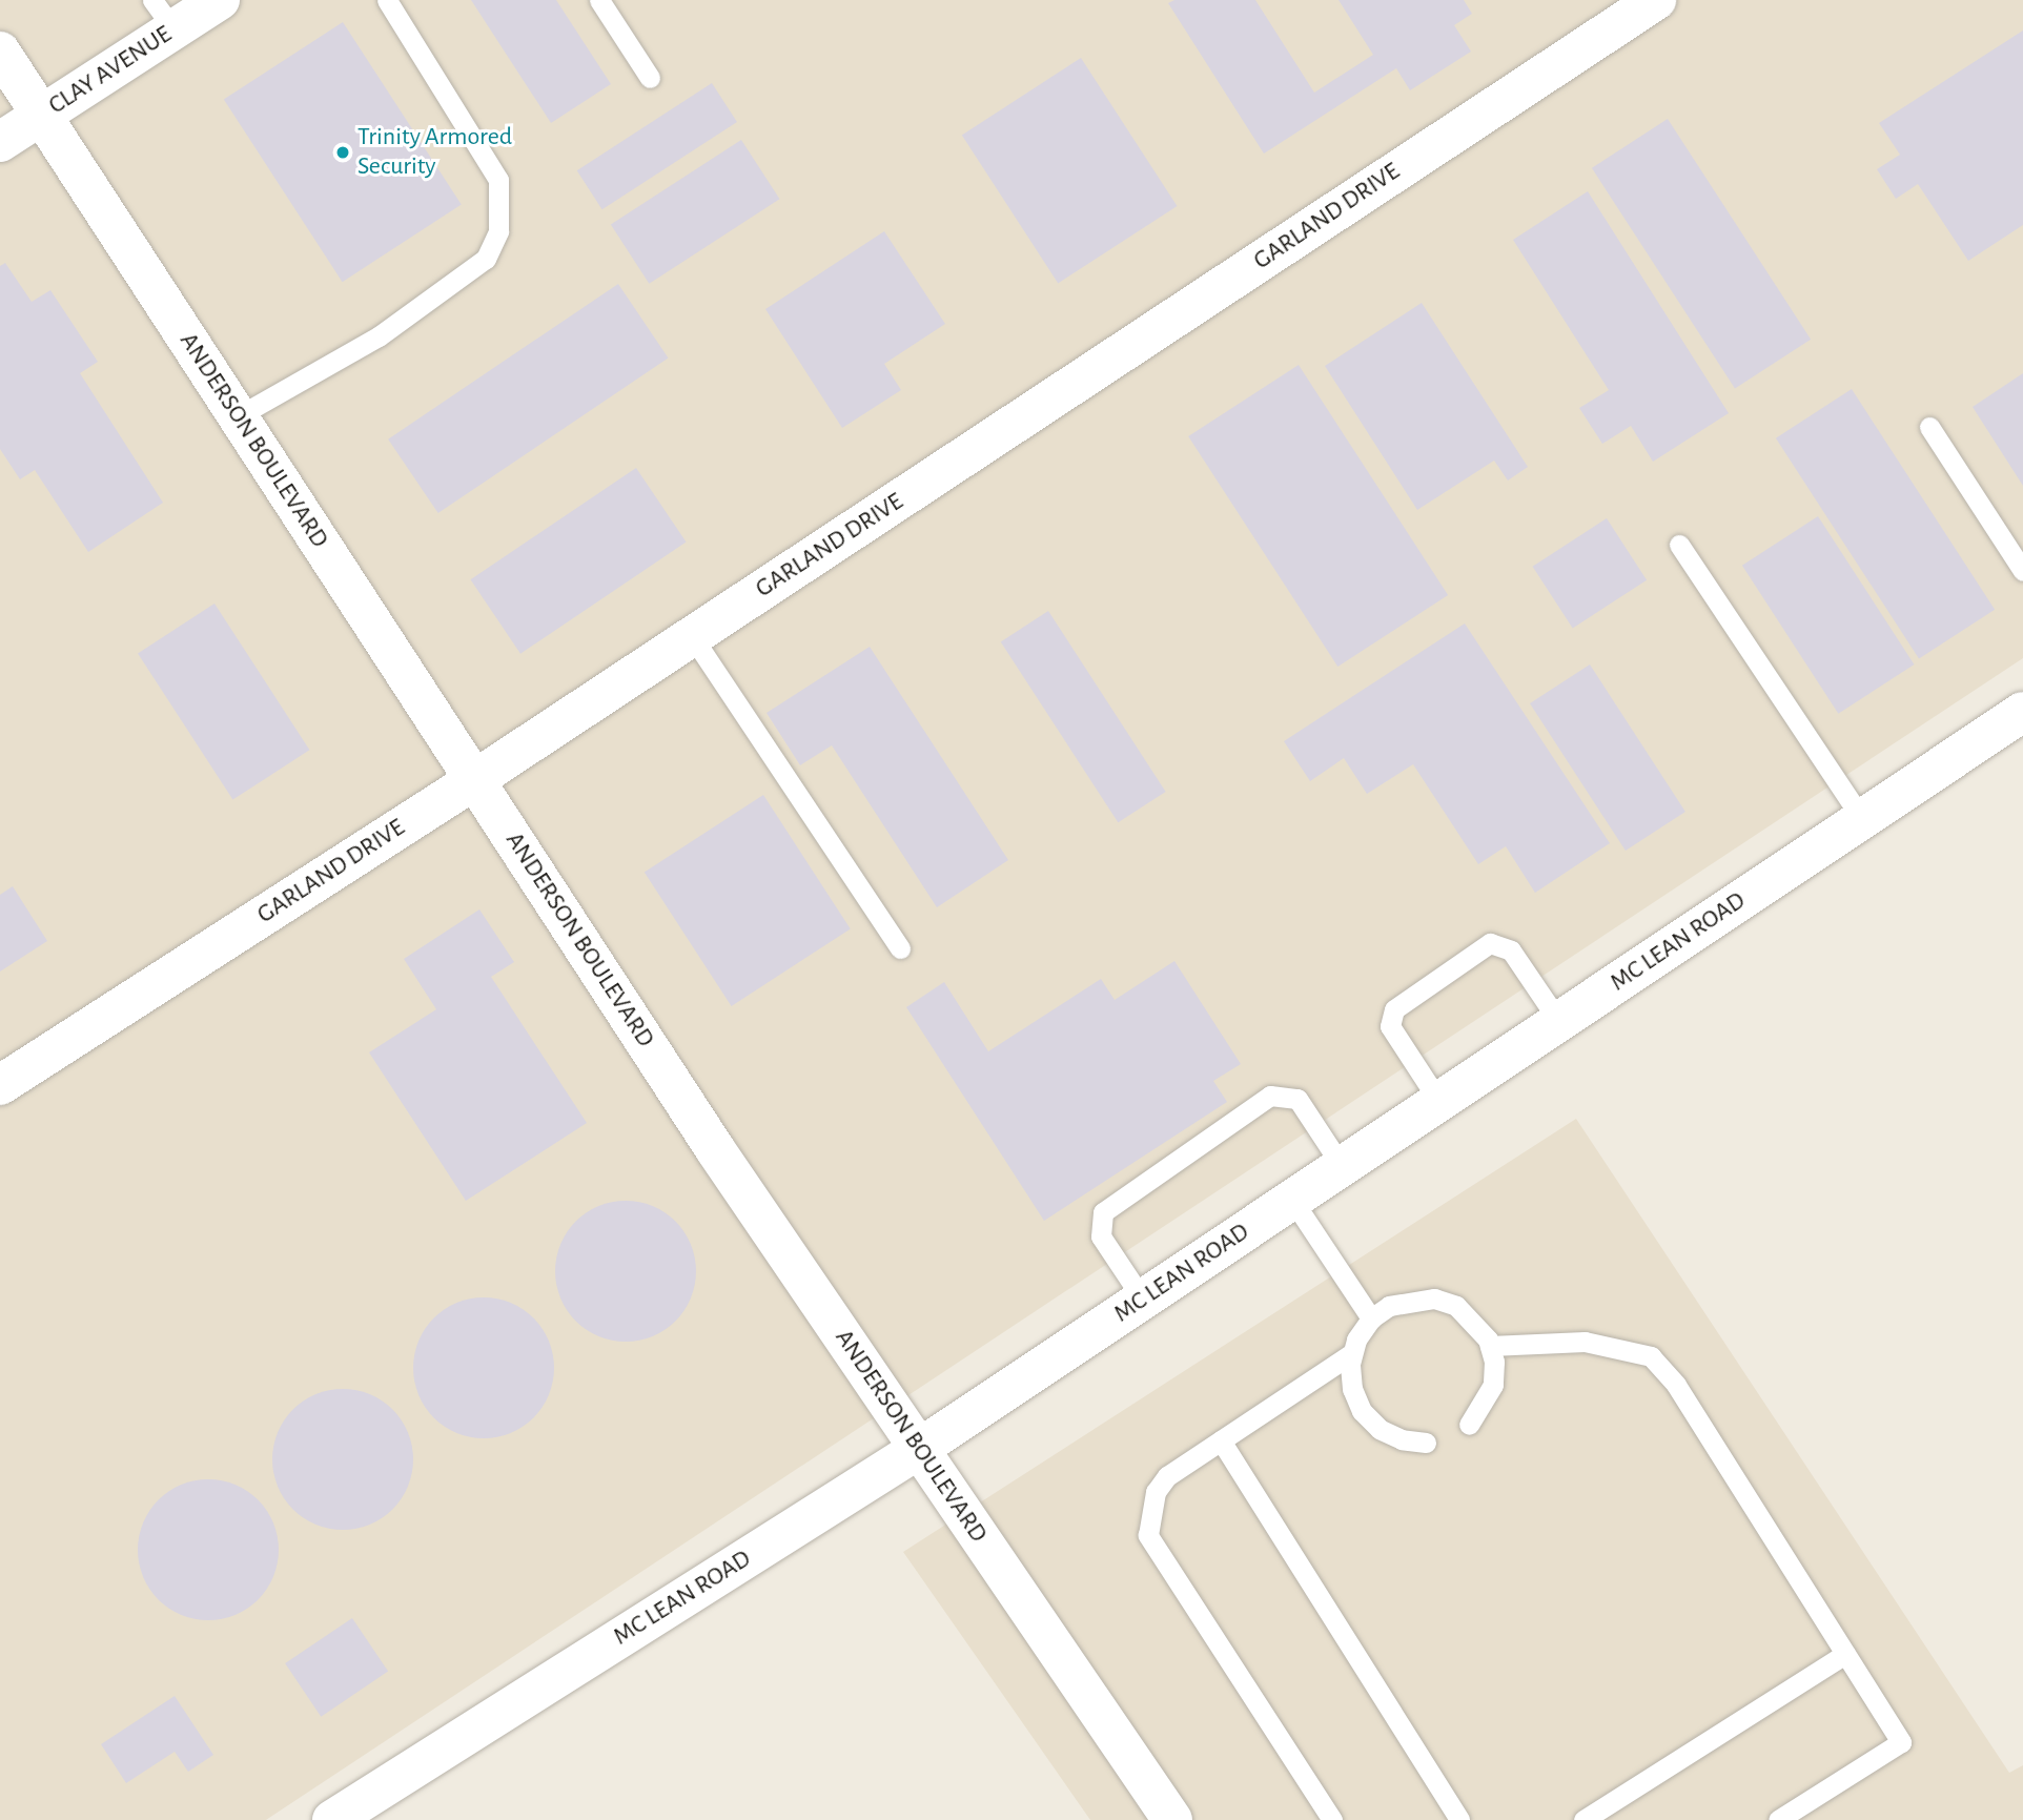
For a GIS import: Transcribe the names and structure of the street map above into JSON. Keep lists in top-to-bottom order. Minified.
{"streets":{"street":["CLAY AVENUE","GARLAND DRIVE","ANDERSON BOULEVARD","MC LEAN ROAD"]},"crossings":[["CLAY AVENUE","ANDERSON BOULEVARD"],["GARLAND DRIVE","ANDERSON BOULEVARD"],["ANDERSON BOULEVARD","MC LEAN ROAD"]],"places":["Trinity Armored Security"]}
